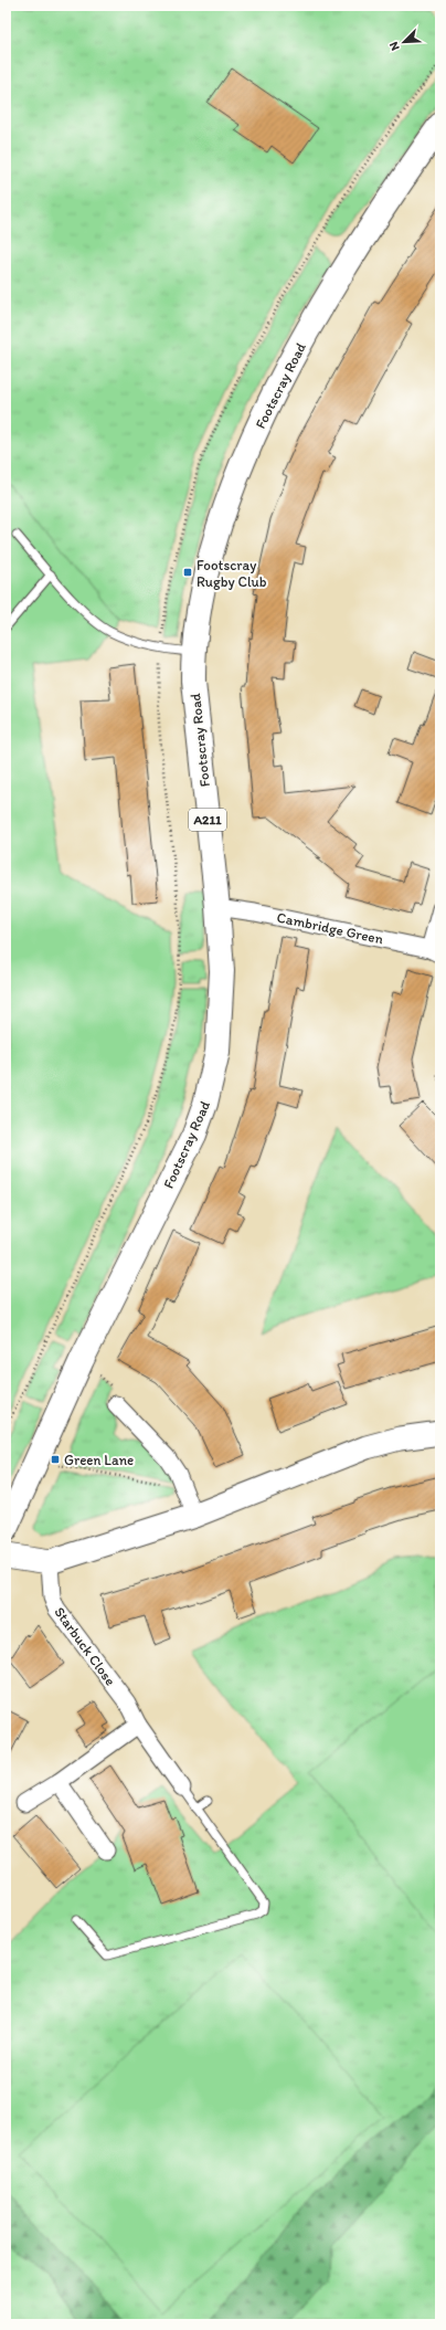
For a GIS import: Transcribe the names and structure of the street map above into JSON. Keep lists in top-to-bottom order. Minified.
{"streets":{"main road":["Footscray Road","A211"],"street":["Cambridge Green","Starbuck Close"]},"crossings":[["Footscray Road","Cambridge Green"]],"places":{"transit":["Footscray Rugby Club","Green Lane"]},"north":"bottom left"}
